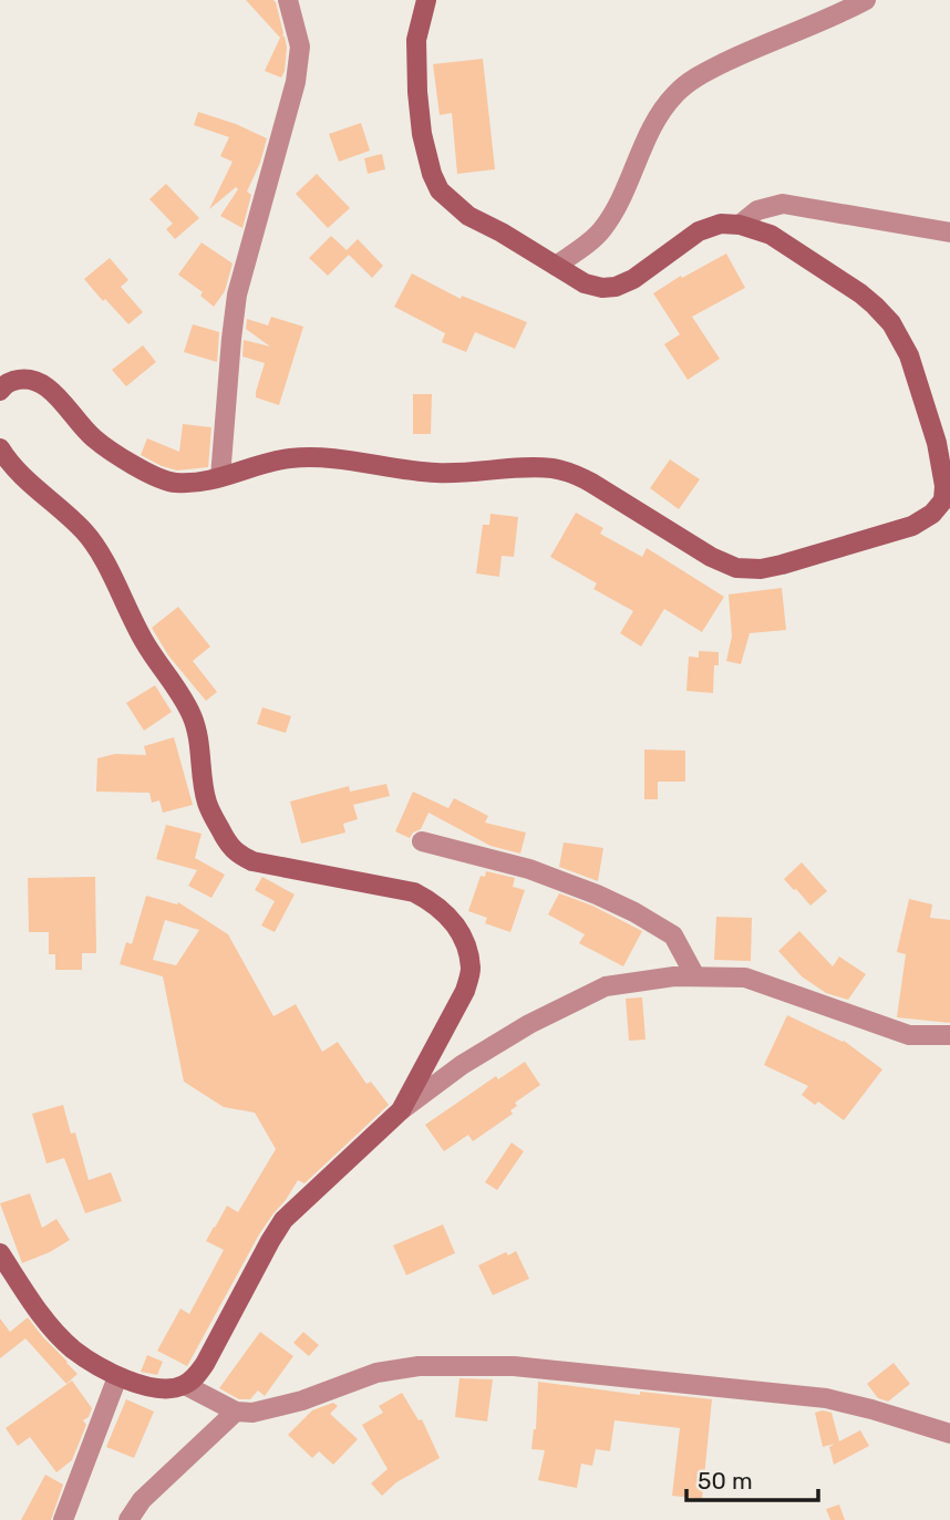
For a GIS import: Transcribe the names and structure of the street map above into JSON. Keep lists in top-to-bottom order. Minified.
{"scale_bar":"50 m"}
